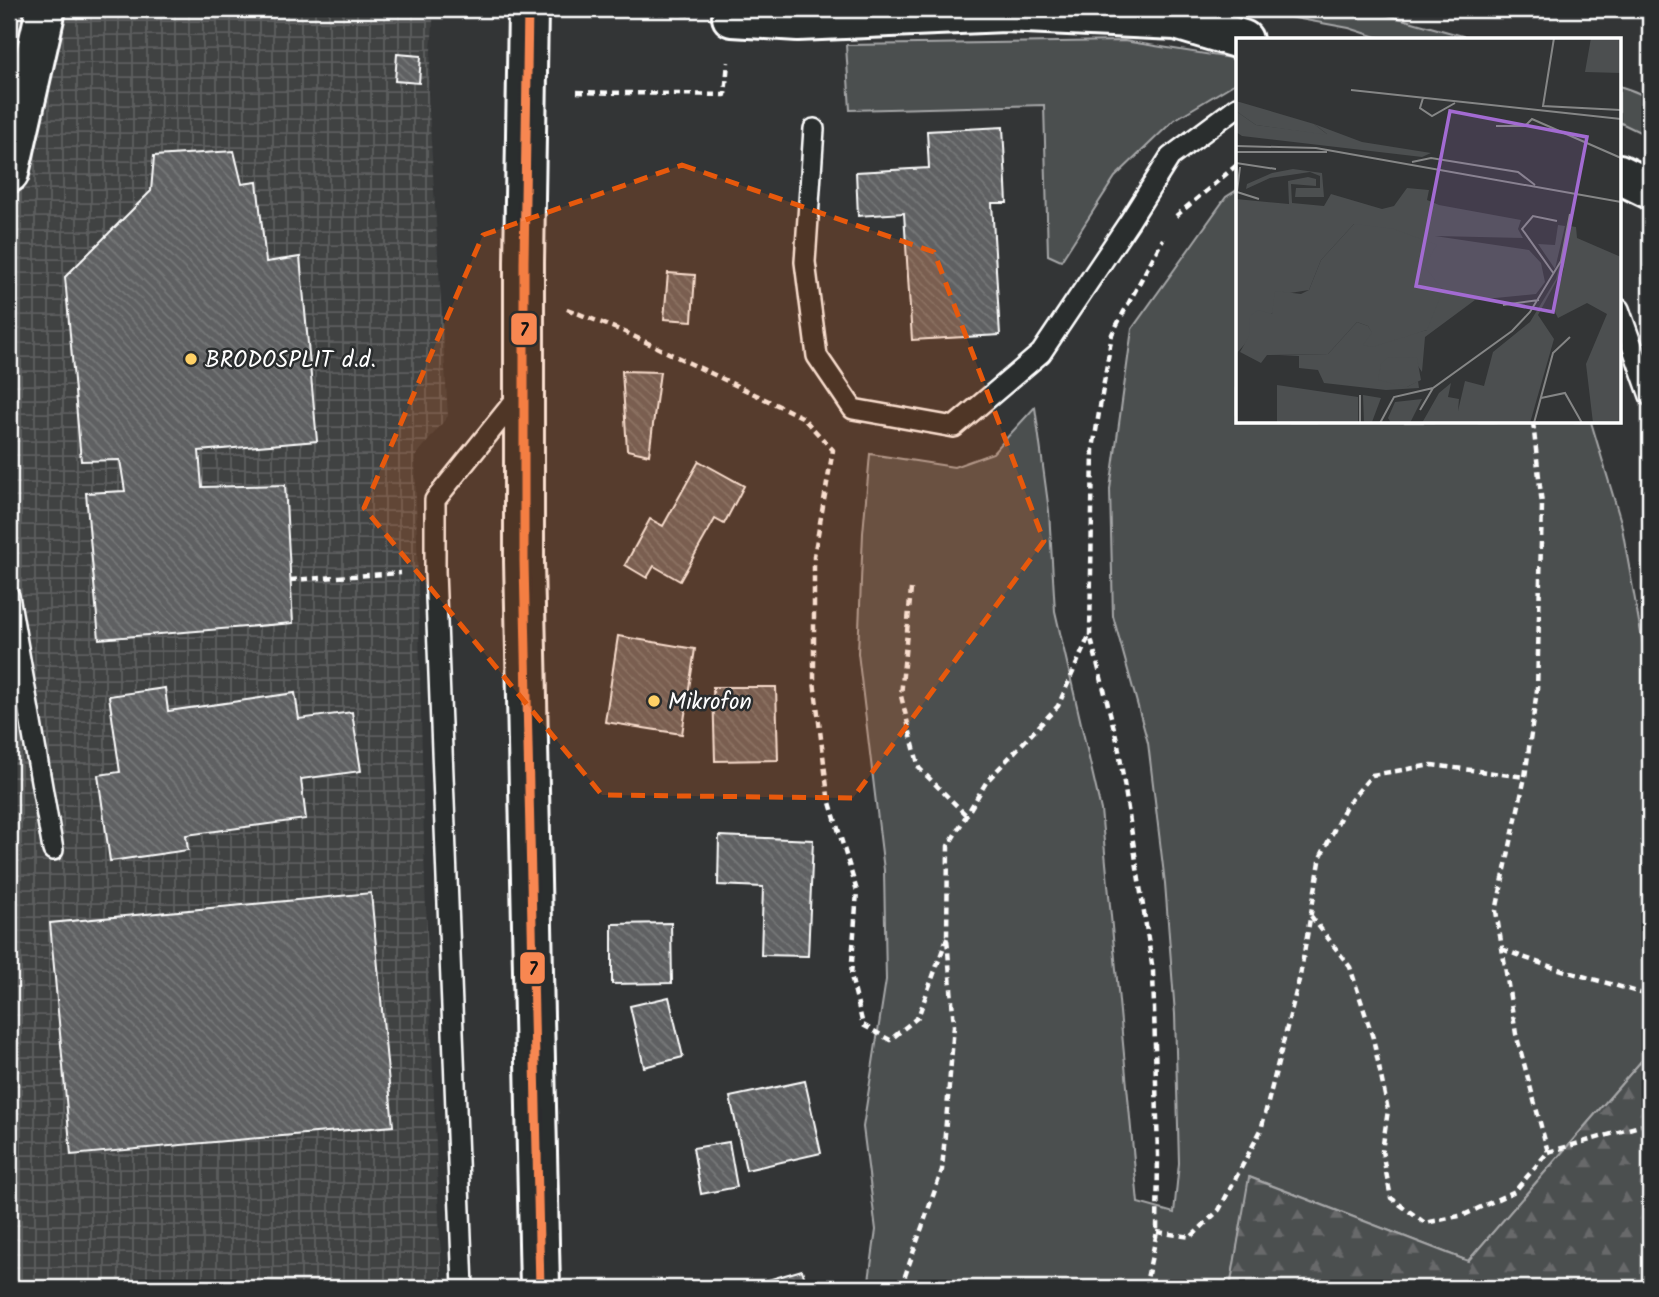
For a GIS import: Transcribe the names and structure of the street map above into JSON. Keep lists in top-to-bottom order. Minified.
{"places":["BRODOSPLIT d.d.","Mikrofon"],"lines":["transit line 7"]}
